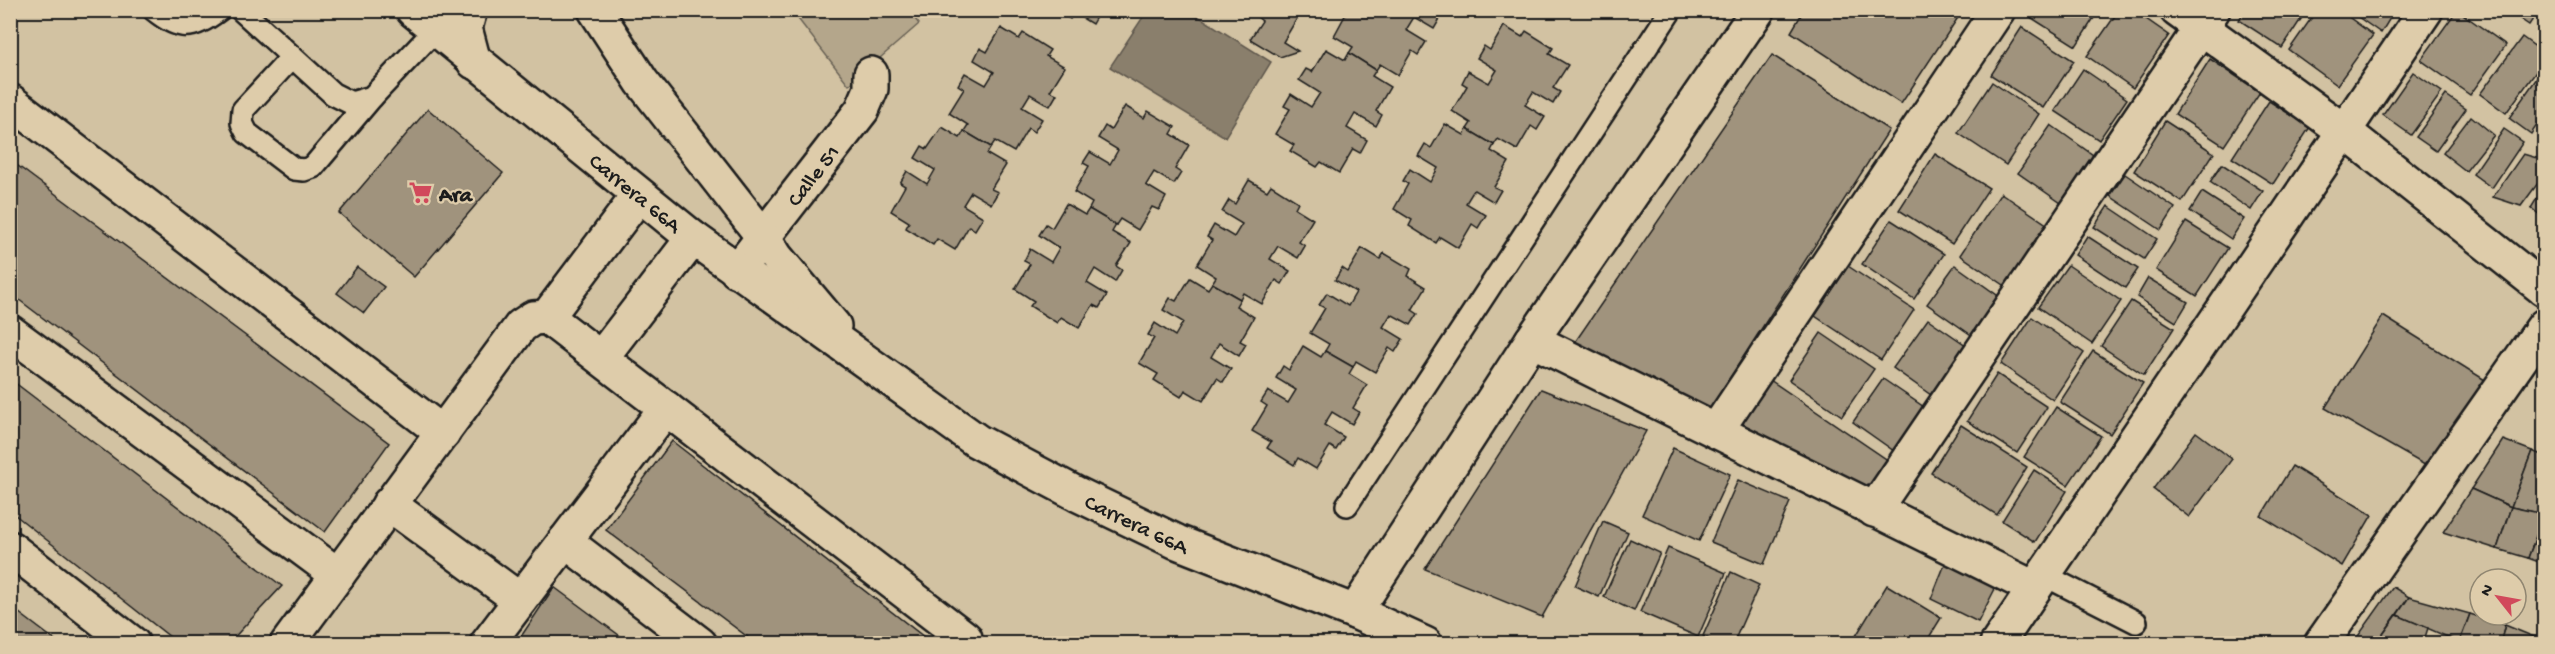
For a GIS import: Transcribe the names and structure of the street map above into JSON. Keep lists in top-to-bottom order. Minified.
{"streets":{"street":["Calle 51","Carrera 66A"]},"crossings":[["Calle 51","Carrera 66A"]],"places":{"supermarket":["Ara"]},"north":"top left"}
